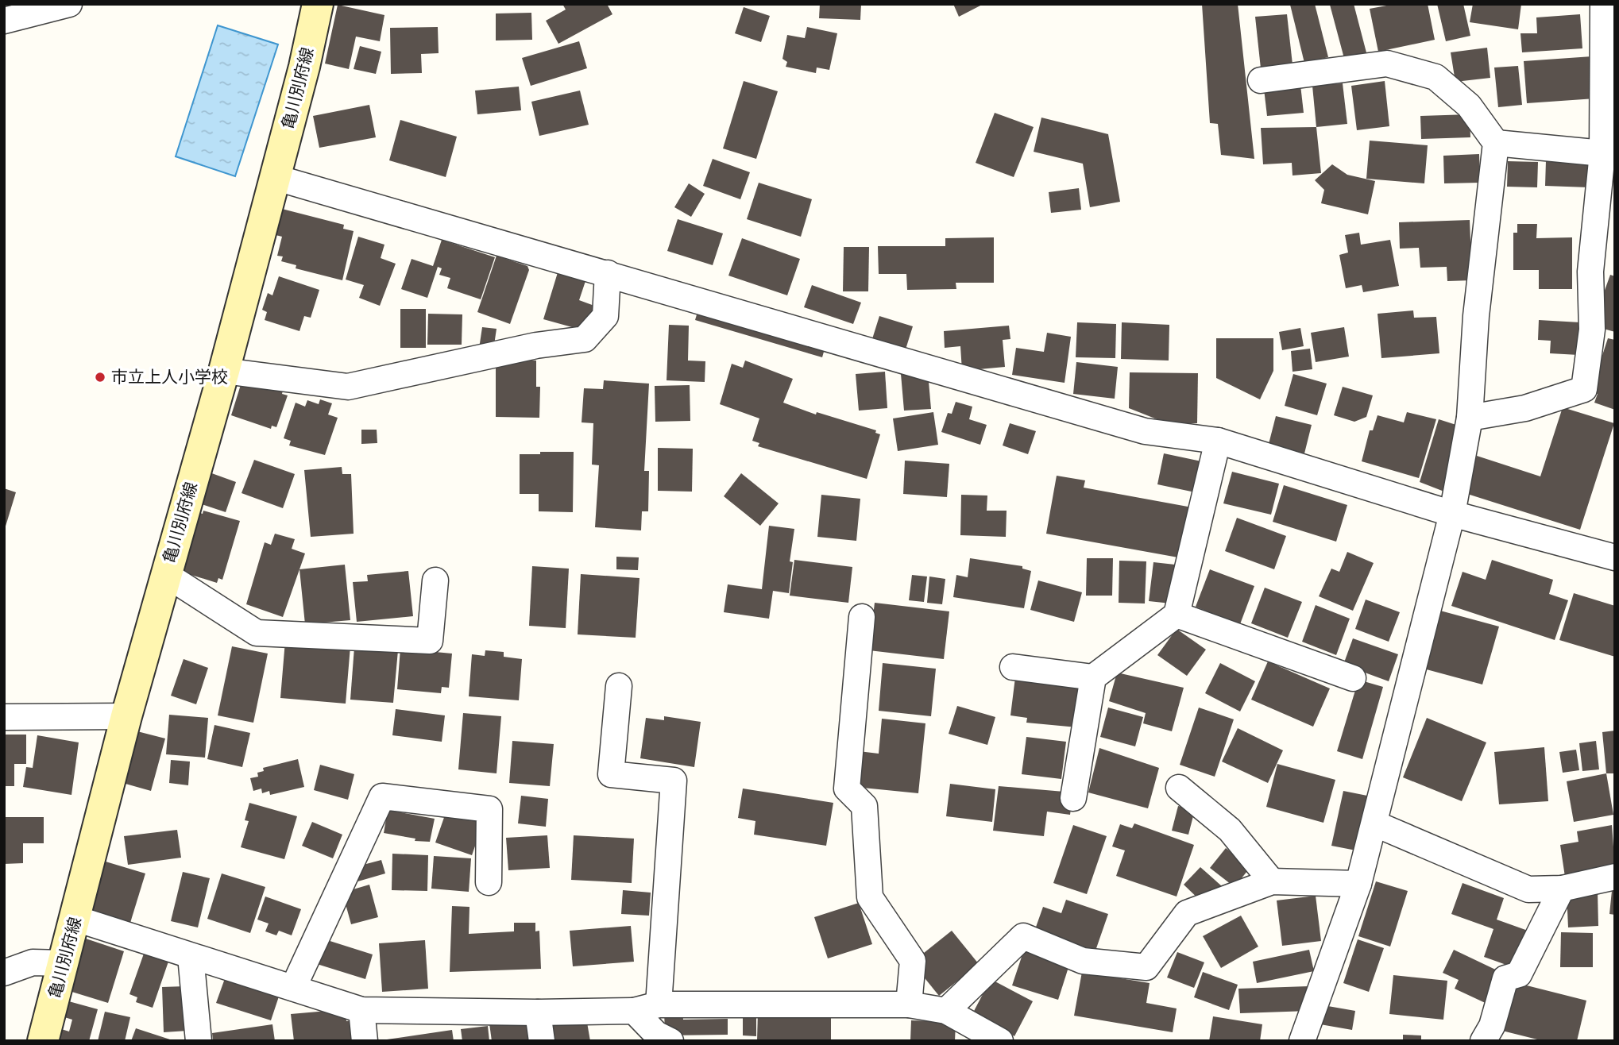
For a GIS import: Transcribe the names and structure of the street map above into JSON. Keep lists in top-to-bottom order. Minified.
{"streets":{"main road":["亀川別府線"]},"places":["市立上人小学校"]}
